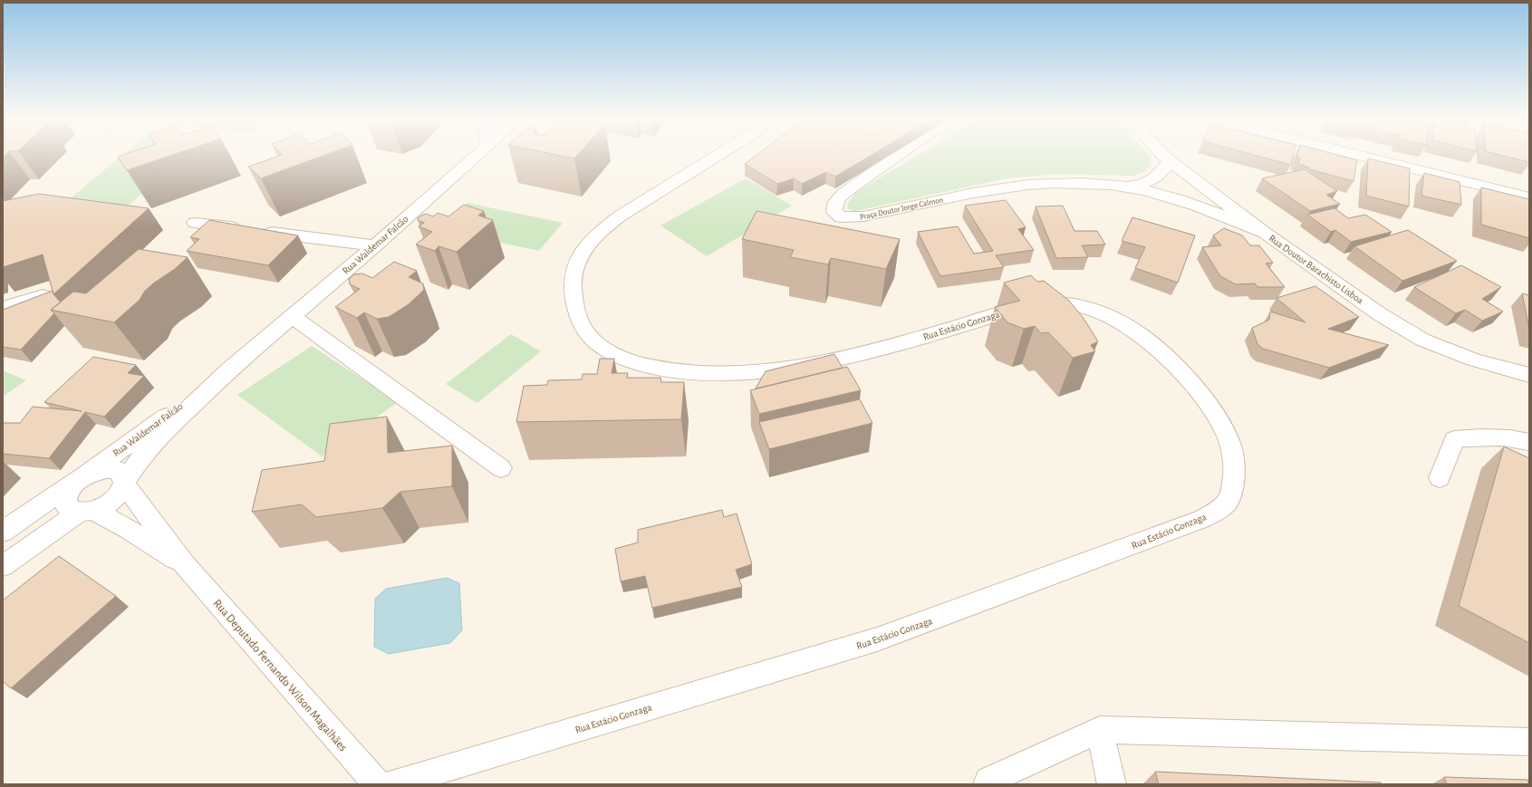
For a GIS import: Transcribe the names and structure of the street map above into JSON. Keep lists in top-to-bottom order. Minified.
{"streets":{"street":["Praça Doutor Jorge Calmon","Rua Waldemar Falcão","Rua Doutor Barachisto Lisboa","Rua Estácio Gonzaga","Rua Deputado Fernando Wilson Magalhães"]},"crossings":[["Praça Doutor Jorge Calmon","Rua Doutor Barachisto Lisboa"],["Rua Waldemar Falcão","Rua Deputado Fernando Wilson Magalhães"]]}
